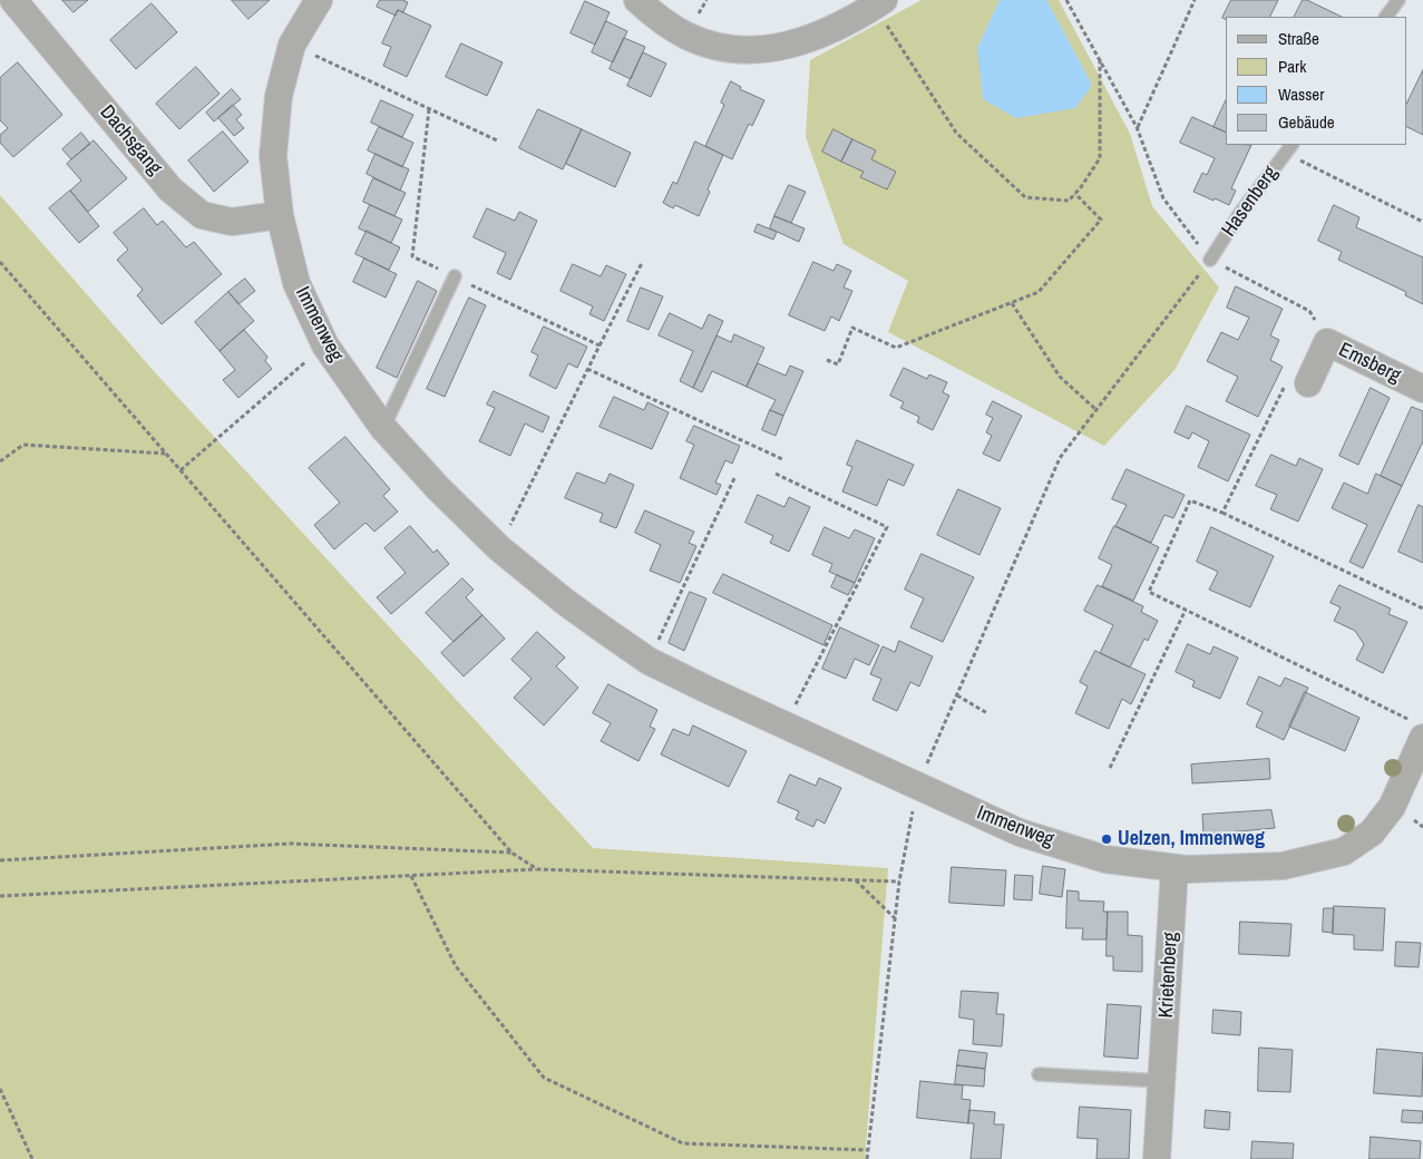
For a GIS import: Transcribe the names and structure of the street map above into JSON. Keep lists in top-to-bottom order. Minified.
{"streets":{"street":["Dachsgang","Immenweg","Emsberg","Krietenberg"],"lane":["Hasenberg"]},"crossings":[["Dachsgang","Immenweg"],["Immenweg","Krietenberg"]],"places":["Uelzen, Immenweg"],"legend":["Straße","Park","Wasser","Gebäude"]}
